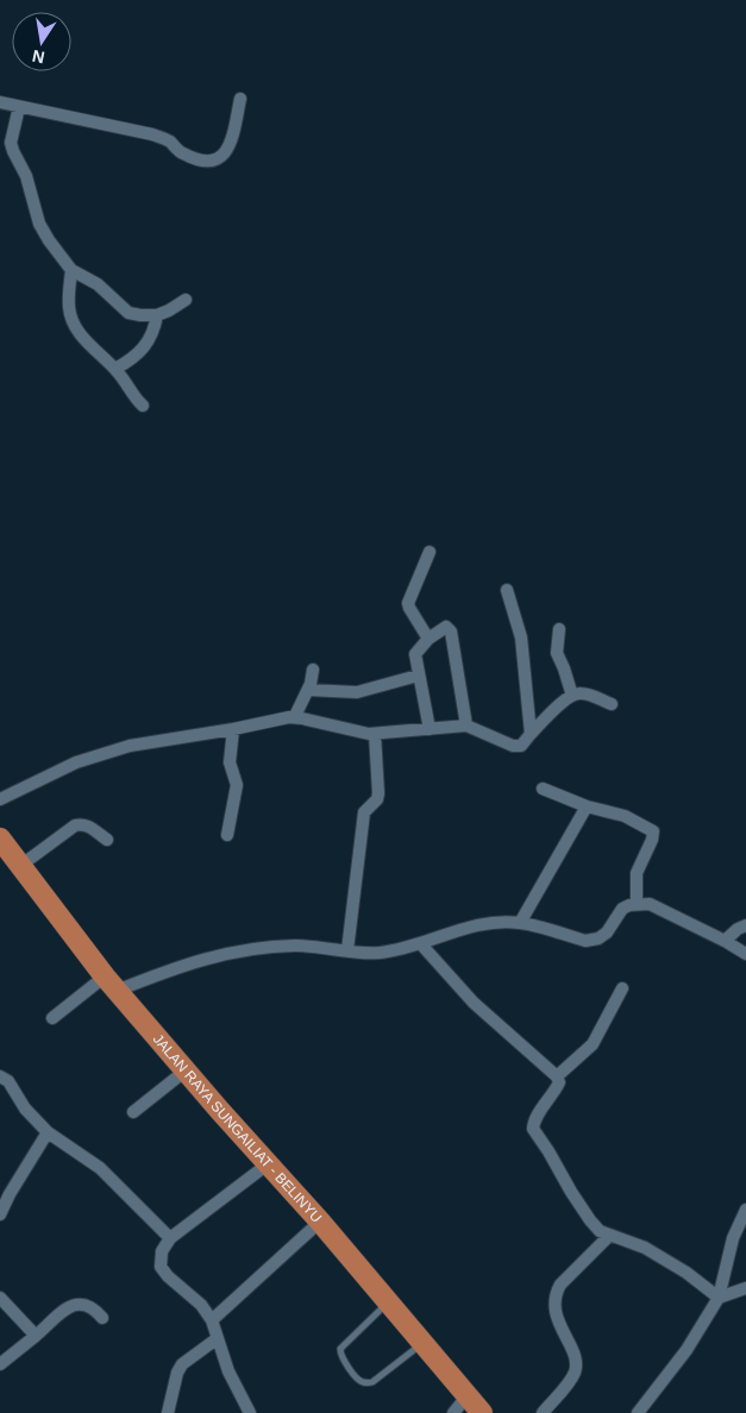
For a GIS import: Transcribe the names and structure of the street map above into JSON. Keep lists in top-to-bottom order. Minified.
{"streets":{"highway":["JALAN RAYA SUNGAILIAT - BELINYU"]},"north":"bottom"}
